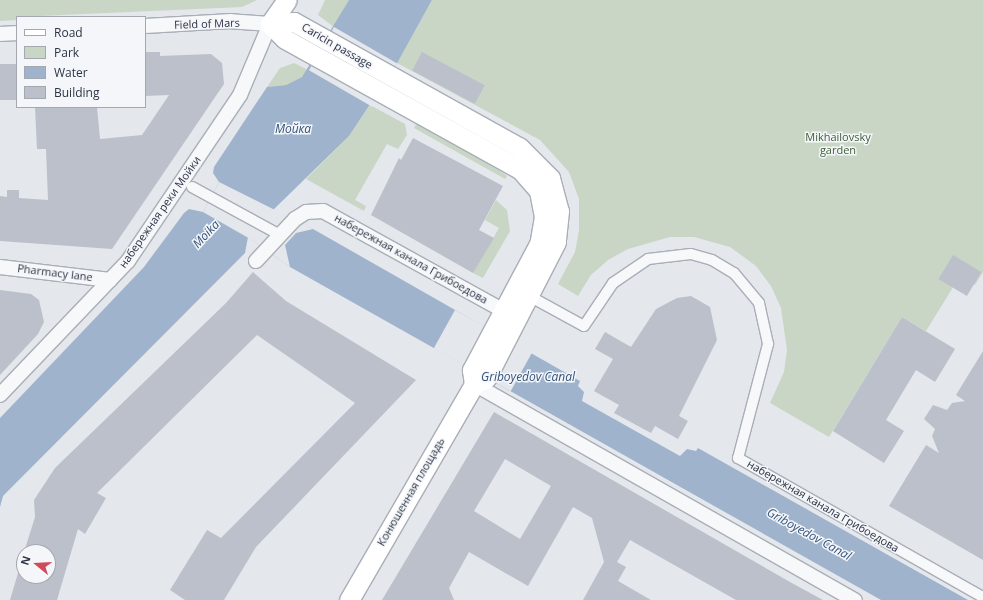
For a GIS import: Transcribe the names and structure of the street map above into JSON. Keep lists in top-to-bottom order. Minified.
{"streets":{"main road":["Caricin passage","набережная реки Мойки","Конюшенная площадь"],"street":["Field of Mars","набережная канала Грибоедова","Pharmacy lane"]},"crossings":[["Field of Mars","Caricin passage"],["Field of Mars","набережная реки Мойки"],["Caricin passage","набережная реки Мойки"],["Caricin passage","набережная канала Грибоедова"],["Caricin passage","Конюшенная площадь"],["набережная реки Мойки","Pharmacy lane"]],"water":["Мойка","Moika","Griboyedov Canal"],"parks":["Mikhailovsky garden"],"legend":["Road","Park","Water","Building"],"north":"left"}
